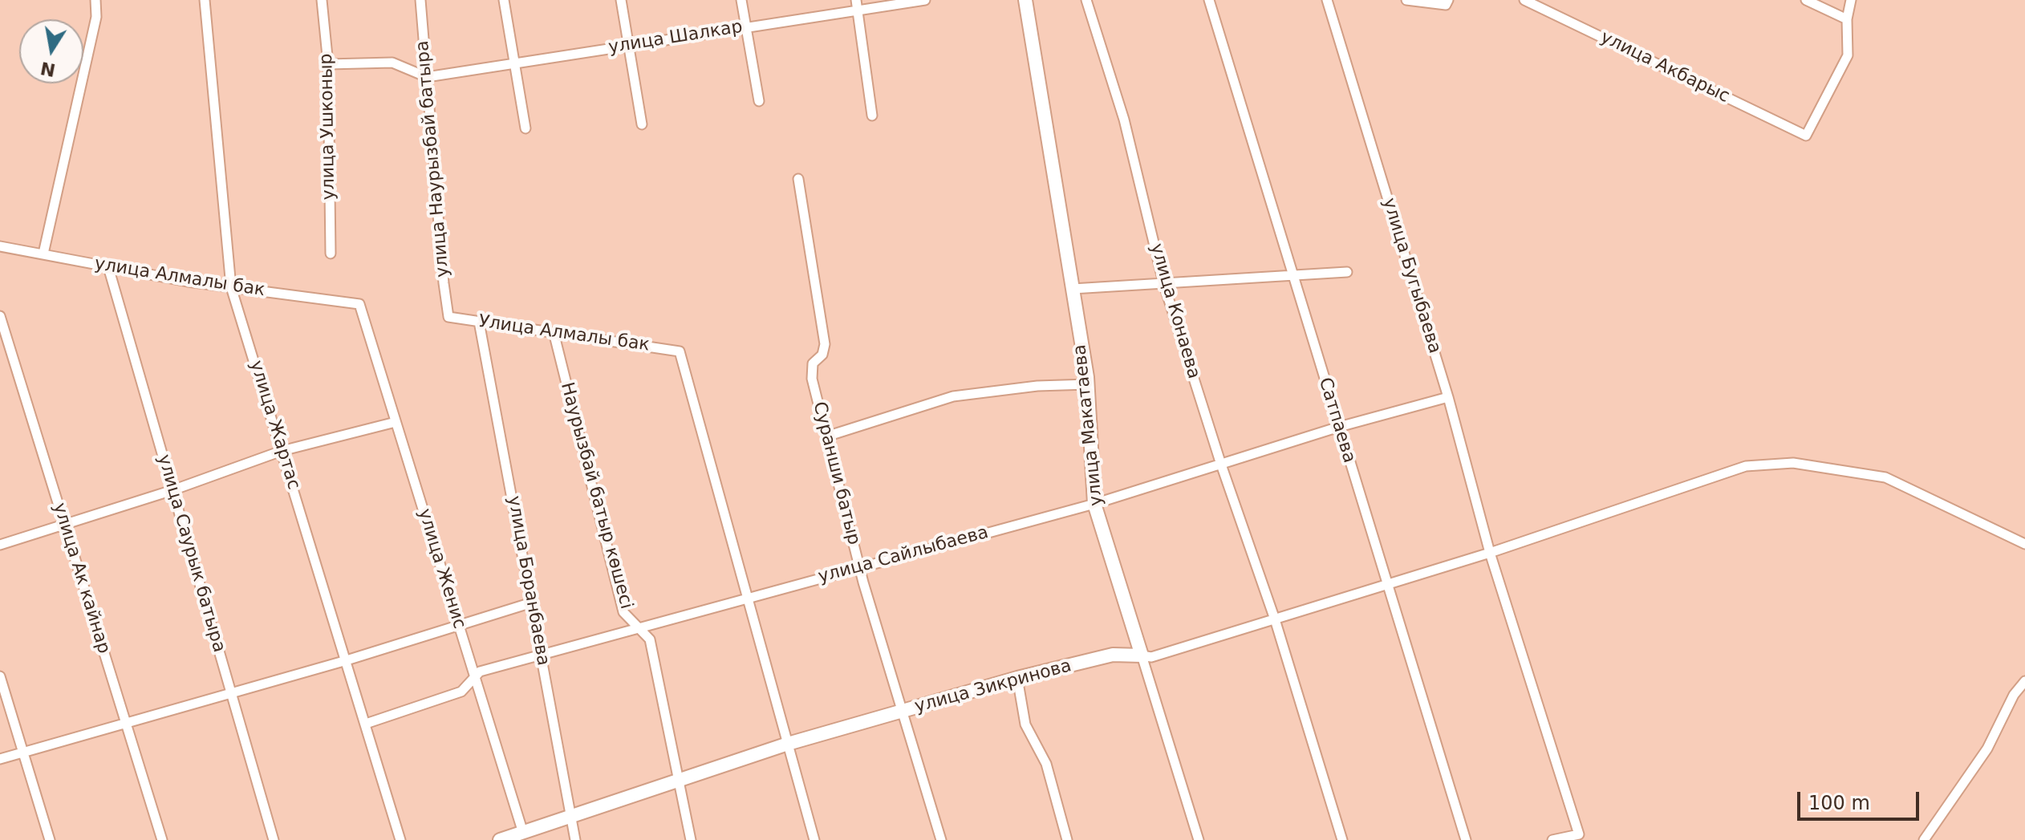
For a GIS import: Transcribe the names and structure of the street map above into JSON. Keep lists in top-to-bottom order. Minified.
{"streets":{"street":["улица Шалкар","улица Акбарыс","улица Ушконыр","улица Наурызбай батыра","улица Бугыбаева","улица Алмалы бак","улица Конаева","Улица Алмалы бак","Сатпаева","улица Жартас","улица Макатаева","Суранши батыр","Наурызбай батыр көшесі","улица Саурык батыра","улица Сайлыбаева","улица Женис","улица Ак кайнар","улица Боранбаева","улица Зикринова"]},"crossings":[["улица Шалкар","улица Наурызбай батыра"],["улица Наурызбай батыра","Улица Алмалы бак"],["улица Бугыбаева","улица Сайлыбаева"],["улица Бугыбаева","улица Зикринова"],["улица Алмалы бак","улица Жартас"],["улица Алмалы бак","улица Саурык батыра"],["улица Алмалы бак","улица Женис"],["улица Конаева","улица Сайлыбаева"],["улица Конаева","улица Зикринова"],["Улица Алмалы бак","Наурызбай батыр көшесі"],["Улица Алмалы бак","улица Сайлыбаева"],["Улица Алмалы бак","улица Боранбаева"],["Сатпаева","улица Сайлыбаева"],["Сатпаева","улица Зикринова"],["улица Жартас","улица Сайлыбаева"],["улица Макатаева","улица Сайлыбаева"],["улица Макатаева","улица Зикринова"],["Суранши батыр","улица Сайлыбаева"],["Суранши батыр","улица Зикринова"],["Наурызбай батыр көшесі","улица Сайлыбаева"],["Наурызбай батыр көшесі","улица Зикринова"],["улица Сайлыбаева","улица Женис"],["улица Сайлыбаева","улица Боранбаева"],["улица Женис","улица Зикринова"],["улица Боранбаева","улица Зикринова"]],"scale_bar":"100 m","north":"bottom"}
